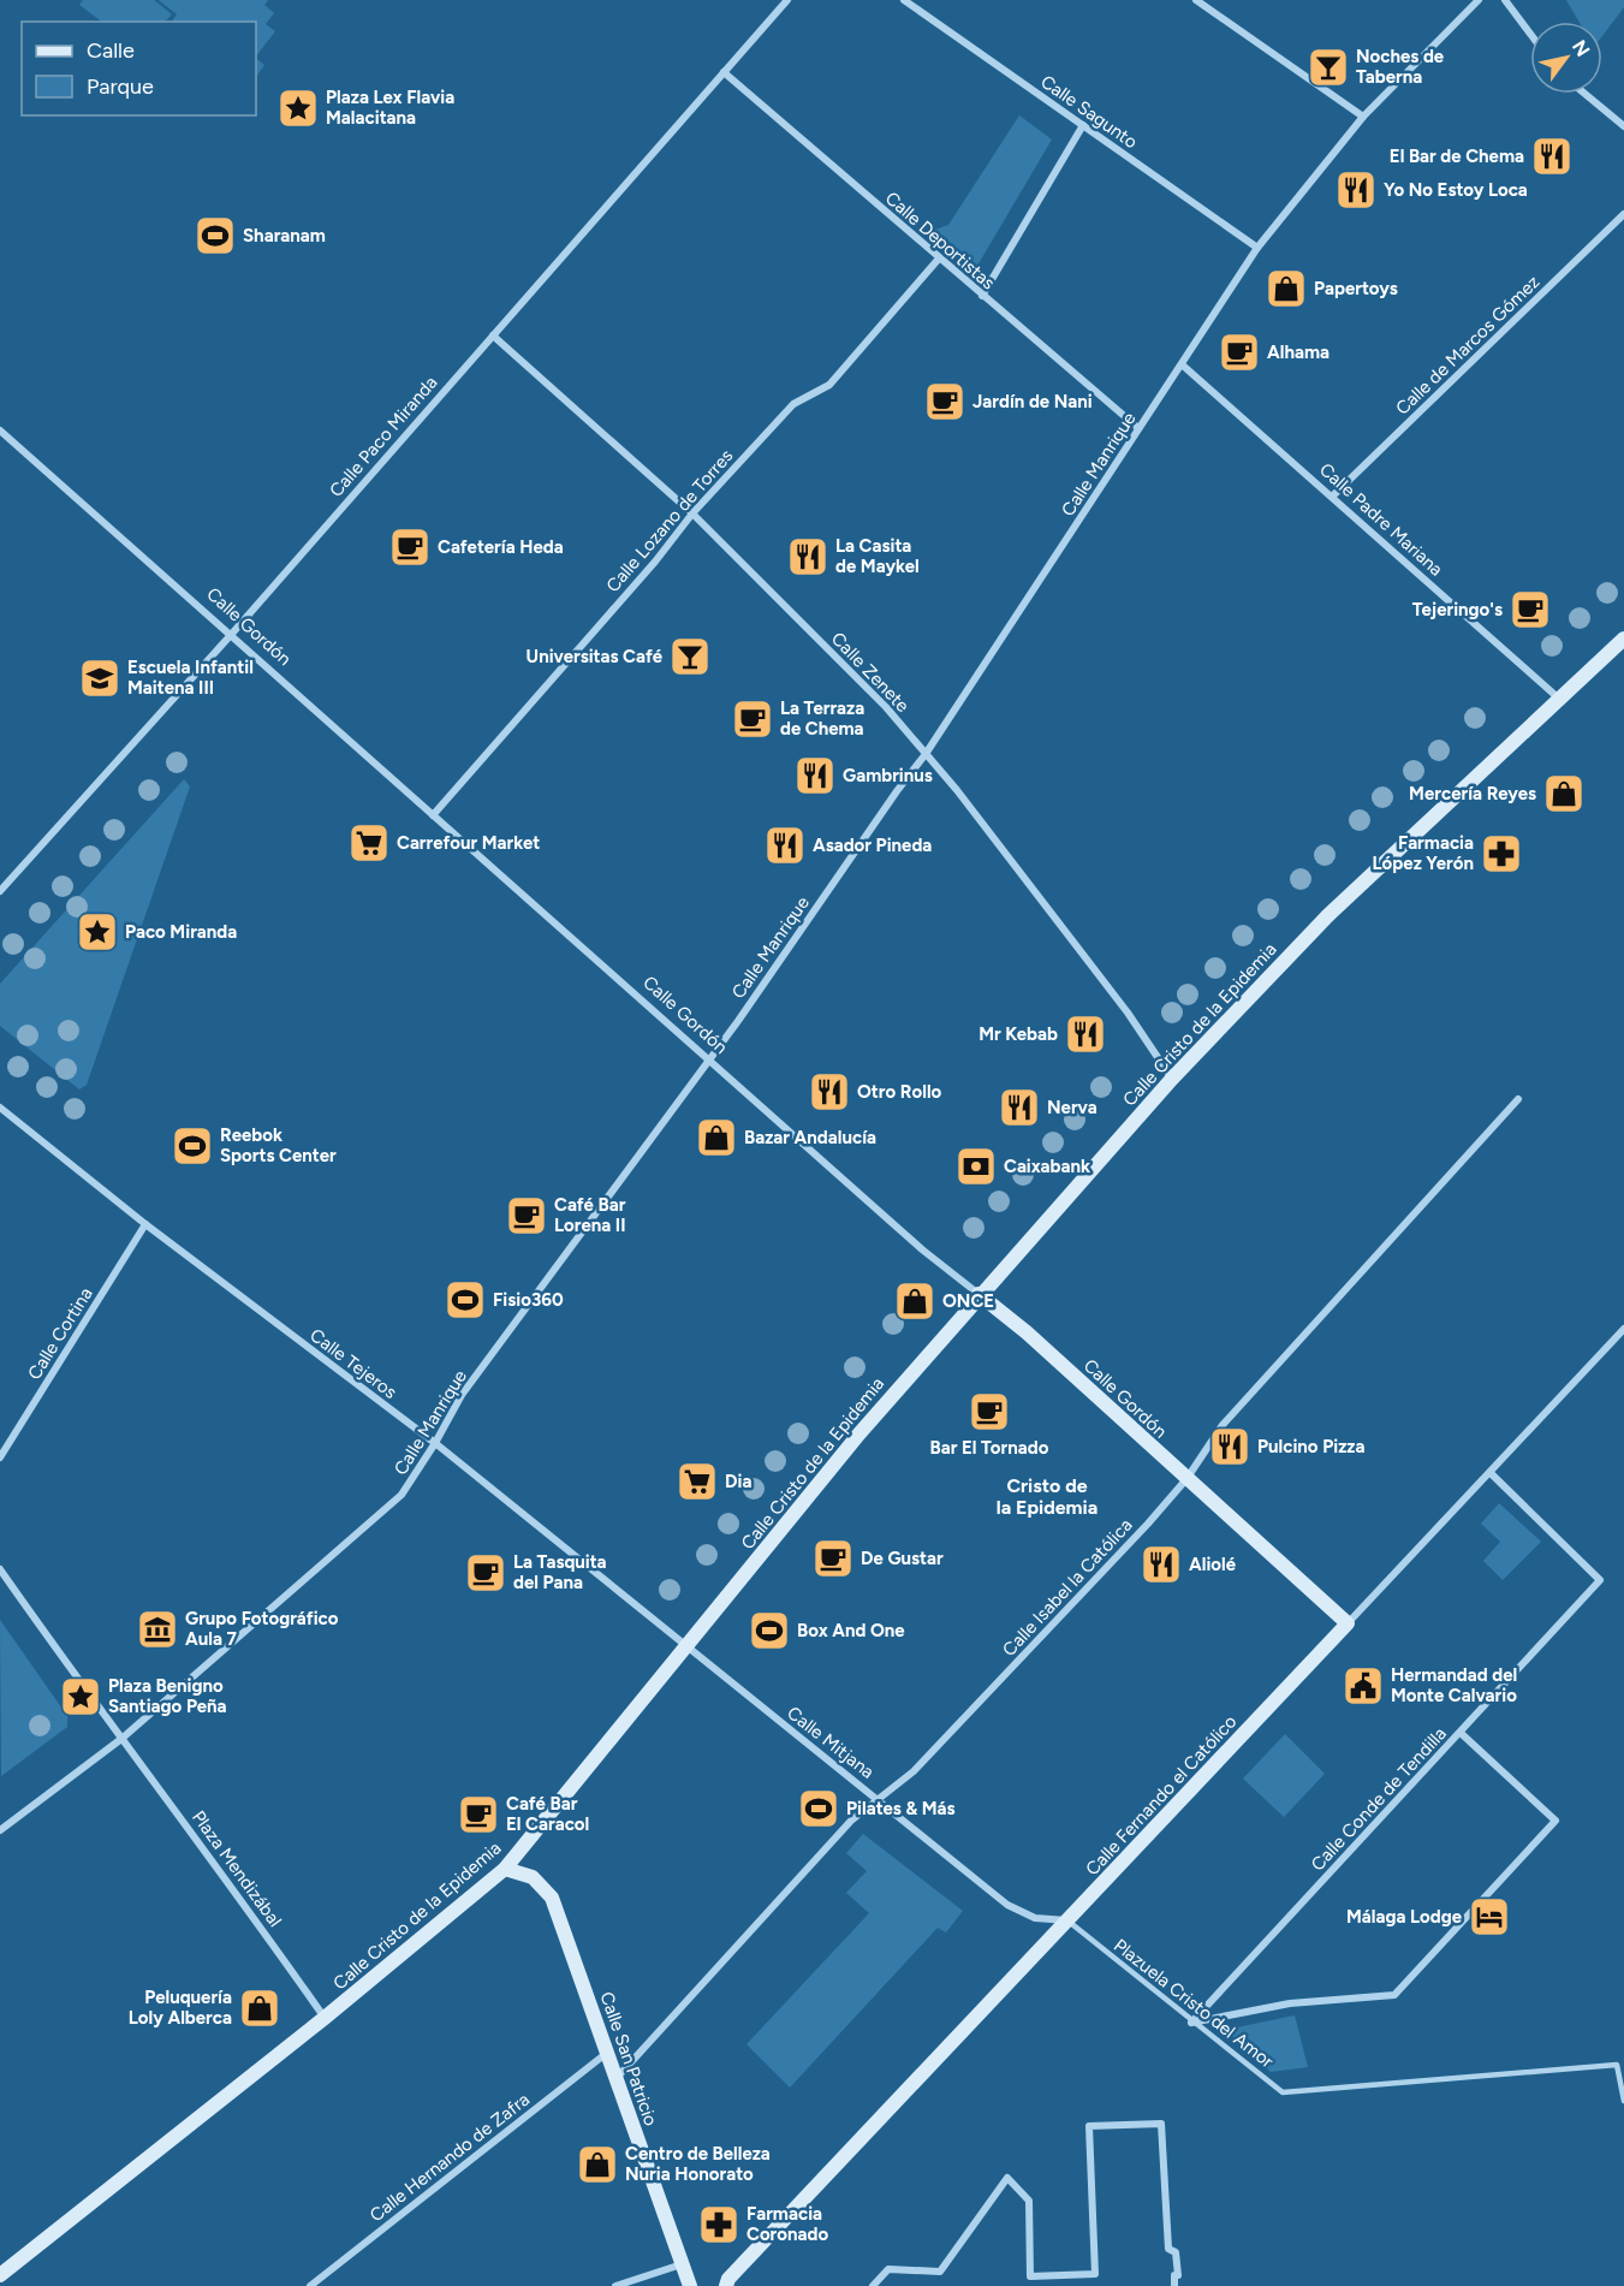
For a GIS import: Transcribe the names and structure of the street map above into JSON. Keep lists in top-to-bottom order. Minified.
{"streets":{"main road":["Calle Gordón","Calle Cristo de la Epidemia","Calle Fernando el Católico","Calle San Patricio"],"street":["Calle Sagunto","Calle Deportistas","Calle de Marcos Gómez","Calle Paco Miranda","Calle Manrique","Calle Padre Mariana","Calle Lozano de Torres","Calle Zenete","Calle Cortina","Calle Tejeros","Calle Isabel la Católica","Calle Mitjana","Calle Conde de Tendilla","Plaza Mendizábal","Calle Hernando de Zafra"],"lane":["Plazuela Cristo del Amor"]},"crossings":[["Calle Sagunto","Calle Manrique"],["Calle Deportistas","Calle Paco Miranda"],["Calle Deportistas","Calle Manrique"],["Calle Deportistas","Calle Lozano de Torres"],["Calle de Marcos Gómez","Calle Padre Mariana"],["Calle Paco Miranda","Calle Gordón"],["Calle Paco Miranda","Calle Zenete"],["Calle Manrique","Calle Padre Mariana"],["Calle Manrique","Calle Gordón"],["Calle Manrique","Calle Zenete"],["Calle Manrique","Calle Tejeros"],["Calle Manrique","Plaza Mendizábal"],["Calle Padre Mariana","Calle Cristo de la Epidemia"],["Calle Lozano de Torres","Calle Gordón"],["Calle Lozano de Torres","Calle Zenete"],["Calle Gordón","Calle Cristo de la Epidemia"],["Calle Gordón","Calle Isabel la Católica"],["Calle Gordón","Calle Fernando el Católico"],["Calle Zenete","Calle Cristo de la Epidemia"],["Calle Cristo de la Epidemia","Calle Tejeros"],["Calle Cristo de la Epidemia","Calle Mitjana"],["Calle Cristo de la Epidemia","Plaza Mendizábal"],["Calle Cristo de la Epidemia","Calle San Patricio"],["Calle Cortina","Calle Tejeros"],["Calle Tejeros","Calle Mitjana"],["Calle Isabel la Católica","Calle Mitjana"],["Calle Isabel la Católica","Calle San Patricio"],["Calle Mitjana","Calle Fernando el Católico"],["Calle Mitjana","Plazuela Cristo del Amor"],["Calle Fernando el Católico","Calle Conde de Tendilla"],["Calle Fernando el Católico","Plazuela Cristo del Amor"],["Calle Conde de Tendilla","Plazuela Cristo del Amor"],["Calle San Patricio","Calle Hernando de Zafra"]],"districts":["Cristo de la Epidemia"],"places":{"bar":["Noches de Taberna","Universitas Café"],"place":["Plaza Lex Flavia Malacitana","Paco Miranda","Plaza Benigno Santiago Peña"],"restaurant":["El Bar de Chema","Yo No Estoy Loca","La Casita de Maykel","Gambrinus","Asador Pineda","Mr Kebab","Otro Rollo","Nerva","Pulcino Pizza","Aliolé"],"sports":["Sharanam","Reebok Sports Center","Fisio360","Box And One","Pilates & Más"],"shop":["Papertoys","Mercería Reyes","Bazar Andalucía","ONCE","Peluquería Loly Alberca","Centro de Belleza Nuria Honorato"],"cafe":["Alhama","Jardín de Nani","Cafetería Heda","Tejeringo's","La Terraza de Chema","Café Bar Lorena II","Bar El Tornado","De Gustar","La Tasquita del Pana","Café Bar El Caracol"],"school or university":["Escuela Infantil Maitena III"],"supermarket":["Carrefour Market","Dia"],"pharmacy":["Farmacia López Yerón","Farmacia Coronado"],"bank":["Caixabank"],"museum":["Grupo Fotográfico Aula 7"],"public building":["Hermandad del Monte Calvario"],"hotel":["Málaga Lodge"]},"legend":["Calle","Parque"],"north":"top right"}
